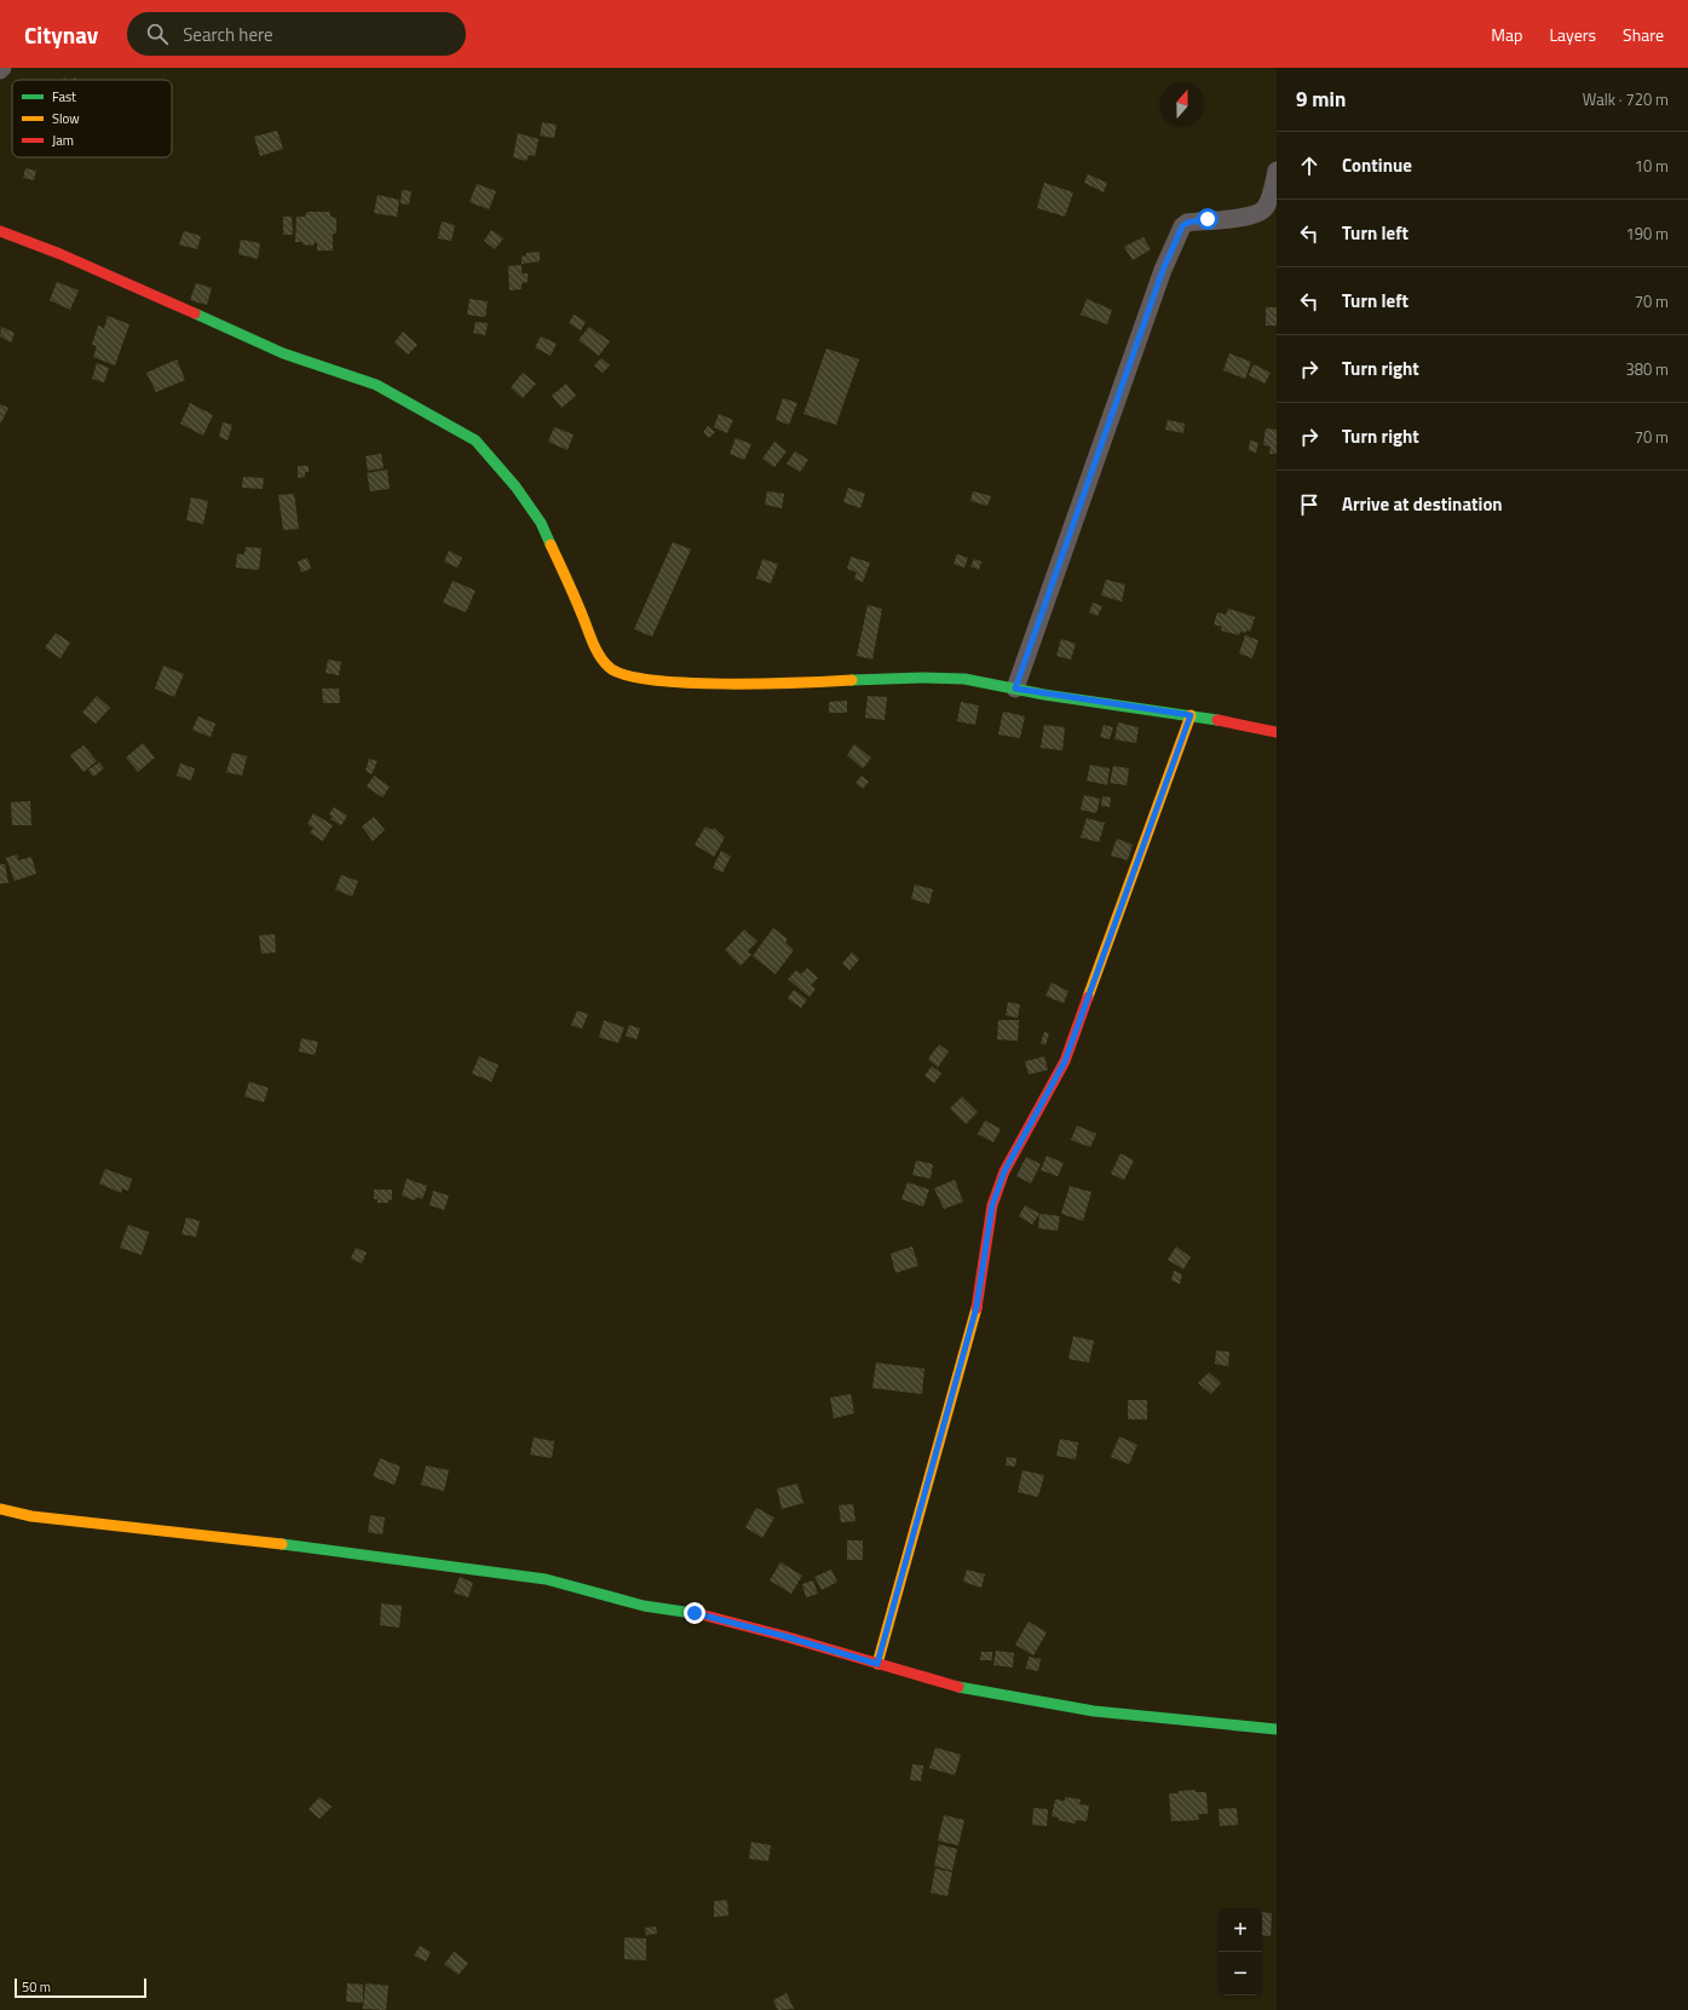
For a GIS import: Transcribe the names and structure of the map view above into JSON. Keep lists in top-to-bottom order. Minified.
{"legend":["Fast","Slow","Jam"],"scale_bar":"50 m","north":"top","page":{"header":"Citynav","search":"Search here","nav":["Map","Layers","Share"],"heading":["9 min","Walk · 720 m"],"list":[["Continue","10 m"],["Turn left","190 m"],["Turn left","70 m"],["Turn right","380 m"],["Turn right","70 m"],"Arrive at destination"],"map_buttons":["+","−"],"scale":"50 m"}}
